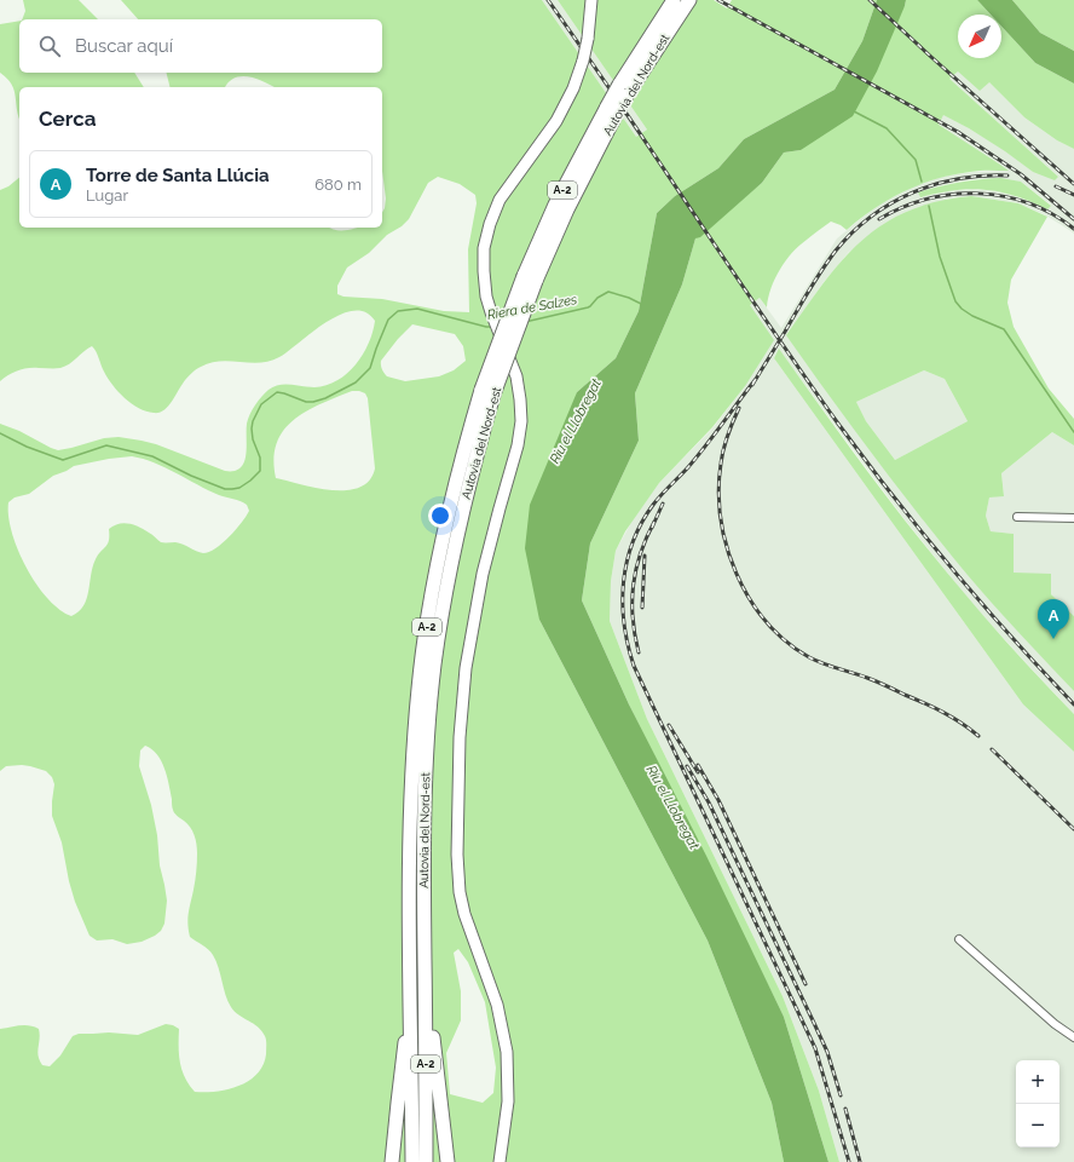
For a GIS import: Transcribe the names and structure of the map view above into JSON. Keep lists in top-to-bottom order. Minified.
{"streets":{"highway":["Autovia del Nord-est","A-2"]},"water":["Riera de Salzes","Riu el Llobregat"],"north":"bottom left","page":{"search":"Buscar aquí","heading":"Cerca","list":[{"mark":"A","name":"Torre de Santa Llúcia","note":"Lugar","value":"680 m"}],"pins":"A","map_buttons":["+","−"]}}
